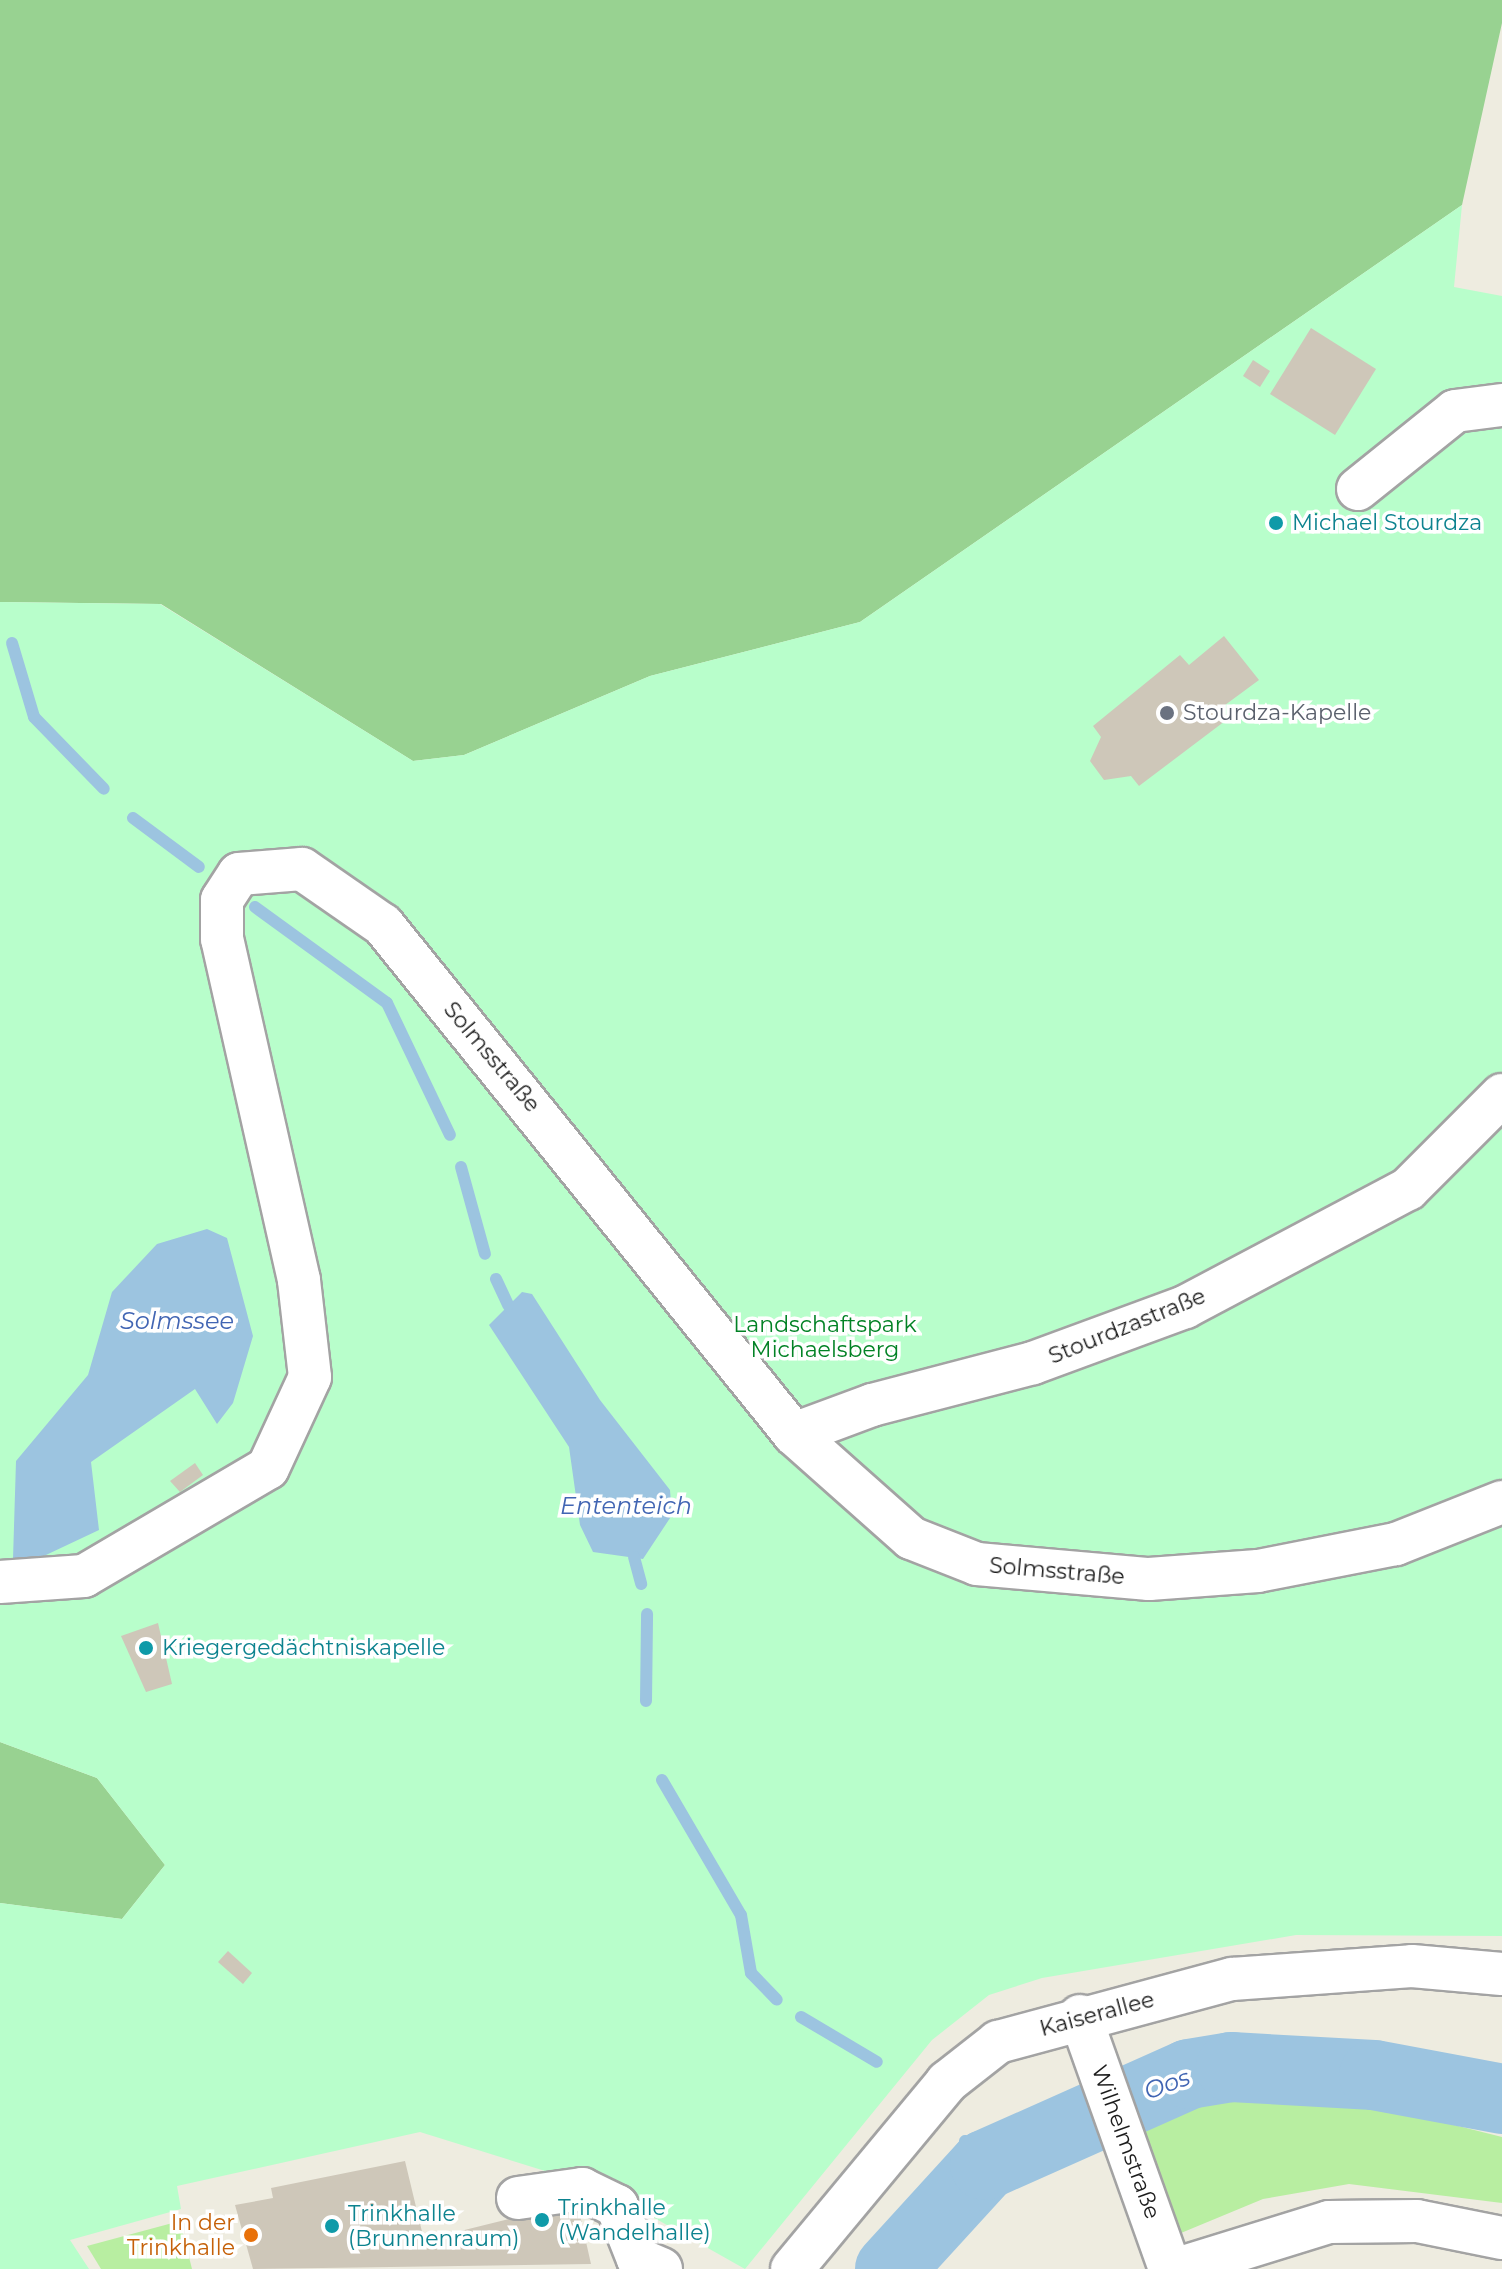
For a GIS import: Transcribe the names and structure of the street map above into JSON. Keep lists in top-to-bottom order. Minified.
{"streets":{"street":["Solmsstraße","Stourdzastraße","Kaiserallee","Wilhelmstraße"]},"crossings":[["Solmsstraße","Stourdzastraße"],["Kaiserallee","Wilhelmstraße"]],"water":["Solmssee","Ententeich","Oos"],"parks":["Landschaftspark Michaelsberg"],"places":["Michael Stourdza","Stourdza-Kapelle","Kriegergedächtniskapelle","Trinkhalle (Wandelhalle)","Trinkhalle (Brunnenraum)","In der Trinkhalle"]}
